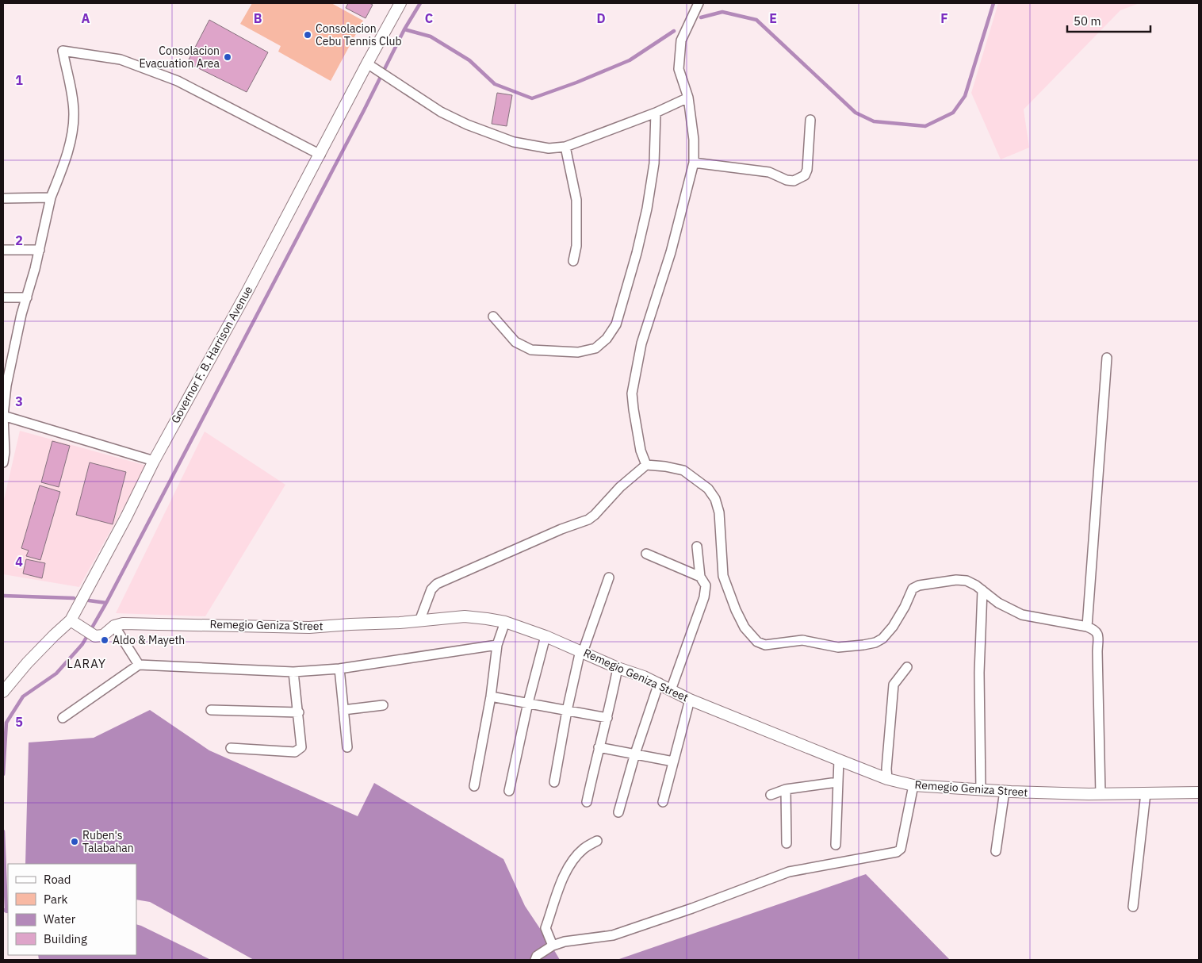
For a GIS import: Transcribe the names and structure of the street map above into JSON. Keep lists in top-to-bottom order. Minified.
{"streets":{"street":["Governor F. B. Harrison Avenue","Remegio Geniza Street"]},"crossings":[["Governor F. B. Harrison Avenue","Remegio Geniza Street"]],"districts":["LARAY"],"places":["Consolacion Cebu Tennis Club","Consolacion Evacuation Area","Aldo & Mayeth","Ruben's Talabahan"],"legend":["Road","Park","Water","Building"],"scale_bar":"50 m","grid":{"columns":["A","B","C","D","E","F"],"rows":["1","2","3","4","5"]}}
